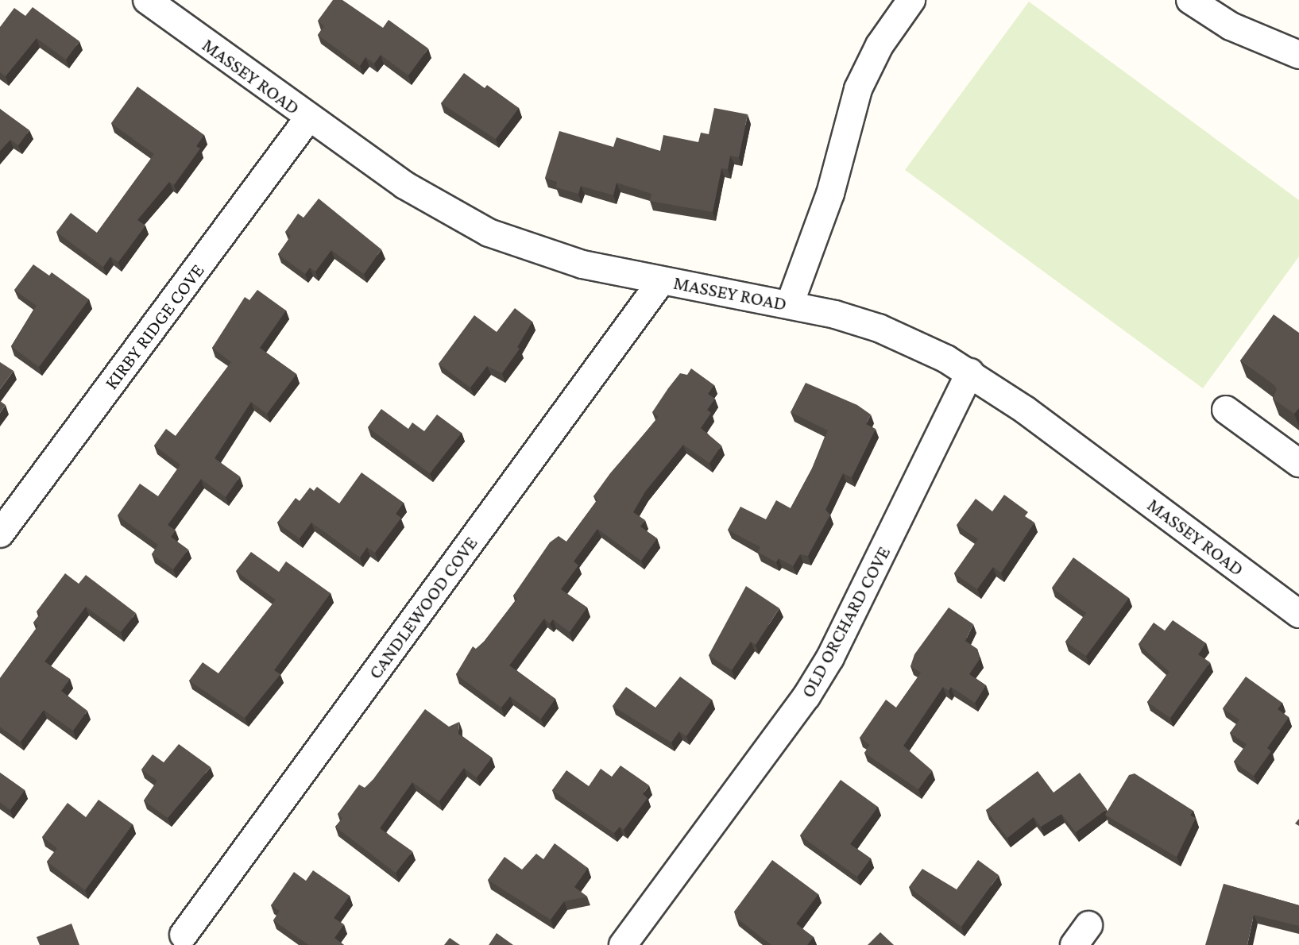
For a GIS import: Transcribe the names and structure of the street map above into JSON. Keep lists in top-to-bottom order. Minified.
{"streets":{"street":["MASSEY ROAD","KIRBY RIDGE COVE","CANDLEWOOD COVE","OLD ORCHARD COVE"]},"crossings":[["MASSEY ROAD","KIRBY RIDGE COVE"],["MASSEY ROAD","CANDLEWOOD COVE"],["MASSEY ROAD","OLD ORCHARD COVE"]]}
